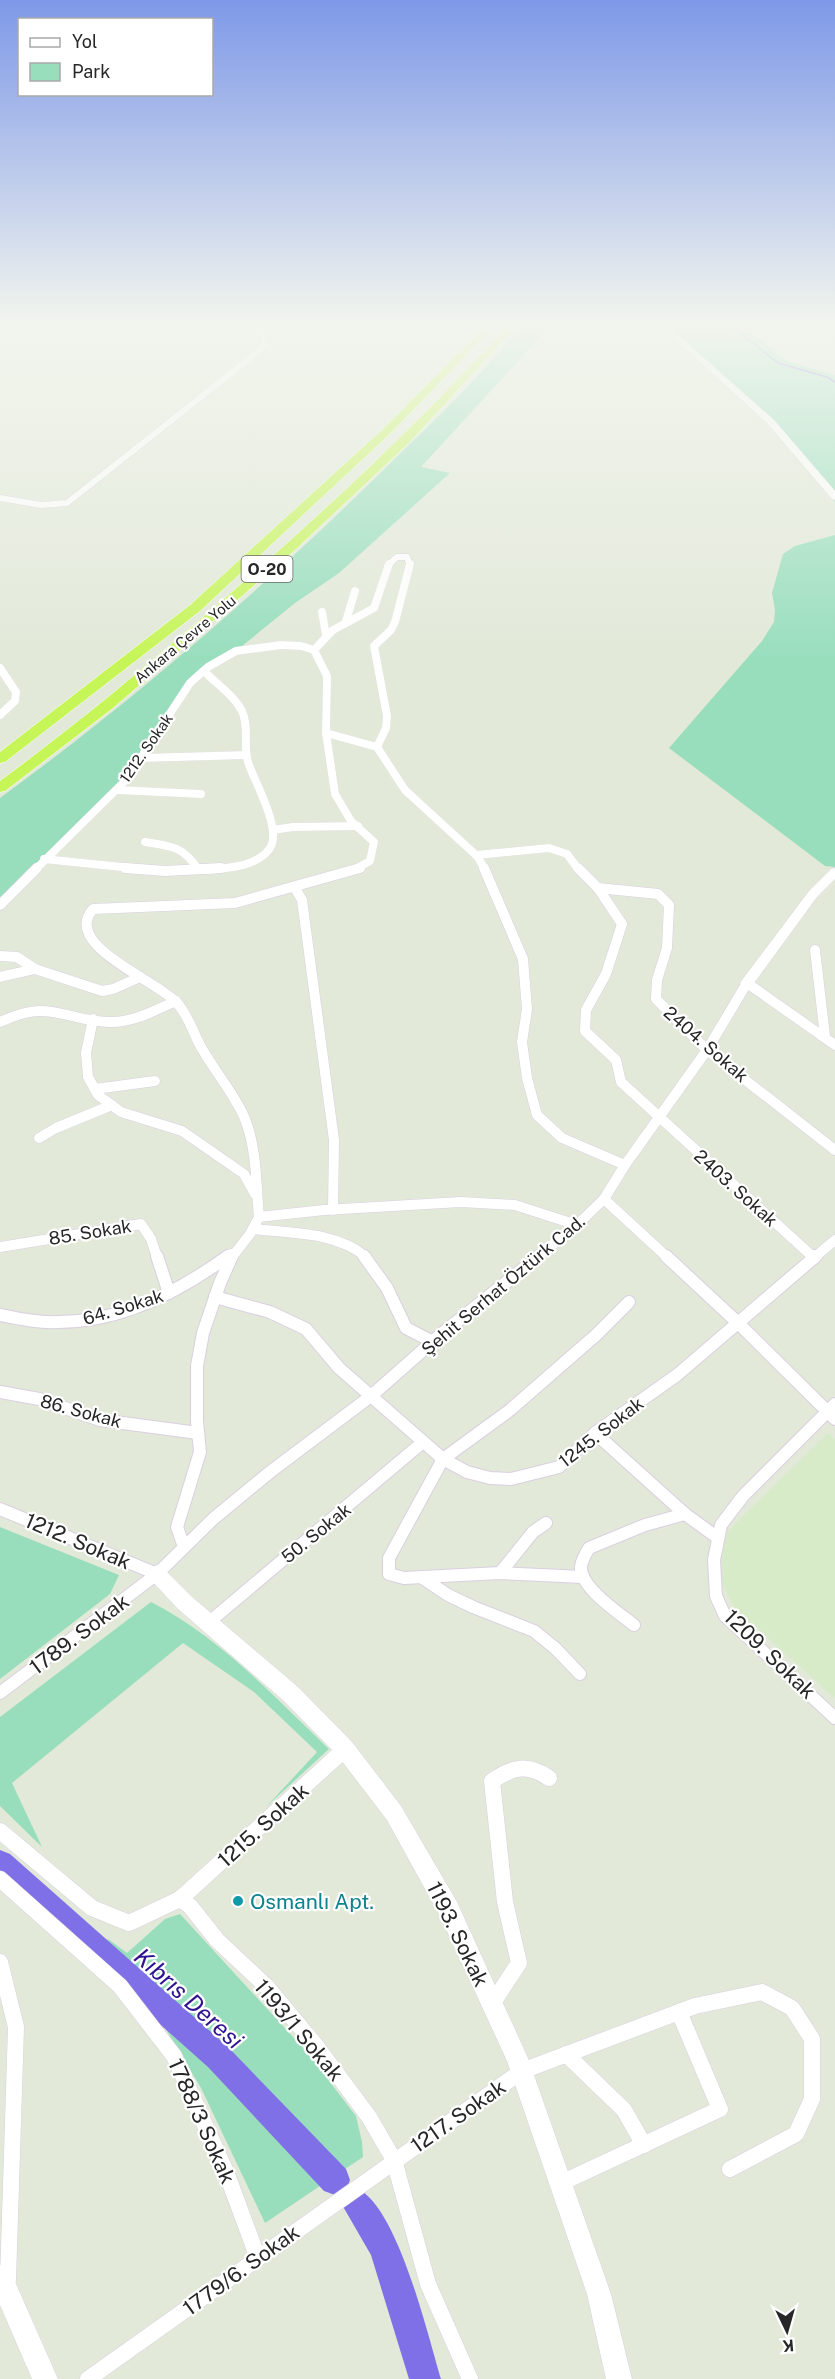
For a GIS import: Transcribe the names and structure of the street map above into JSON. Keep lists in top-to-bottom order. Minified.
{"streets":{"highway":["O-20","Ankara Çevre Yolu"],"street":["1212. Sokak","2404. Sokak","2403. Sokak","85. Sokak","Şehit Serhat Öztürk Cad.","64. Sokak","86. Sokak","1245. Sokak","50. Sokak","1789. Sokak","1209. Sokak","1215. Sokak","1193. Sokak","1193/1 Sokak","1217. Sokak","1788/3 Sokak","1779/6. Sokak"]},"crossings":[["1212. Sokak","Şehit Serhat Öztürk Cad."],["1212. Sokak","1789. Sokak"],["1212. Sokak","1193. Sokak"],["2404. Sokak","2403. Sokak"],["2404. Sokak","Şehit Serhat Öztürk Cad."],["2403. Sokak","Şehit Serhat Öztürk Cad."],["2403. Sokak","1245. Sokak"],["85. Sokak","64. Sokak"],["Şehit Serhat Öztürk Cad.","1245. Sokak"],["Şehit Serhat Öztürk Cad.","1789. Sokak"],["Şehit Serhat Öztürk Cad.","1193. Sokak"],["1245. Sokak","50. Sokak"],["50. Sokak","1193. Sokak"],["1789. Sokak","1193. Sokak"],["1215. Sokak","1193. Sokak"],["1215. Sokak","1193/1 Sokak"],["1193. Sokak","1217. Sokak"],["1193/1 Sokak","1217. Sokak"],["1193/1 Sokak","1779/6. Sokak"],["1217. Sokak","1779/6. Sokak"]],"water":["Kıbrıs Deresi"],"places":["Osmanlı Apt."],"legend":["Yol","Park"],"north":"bottom"}
